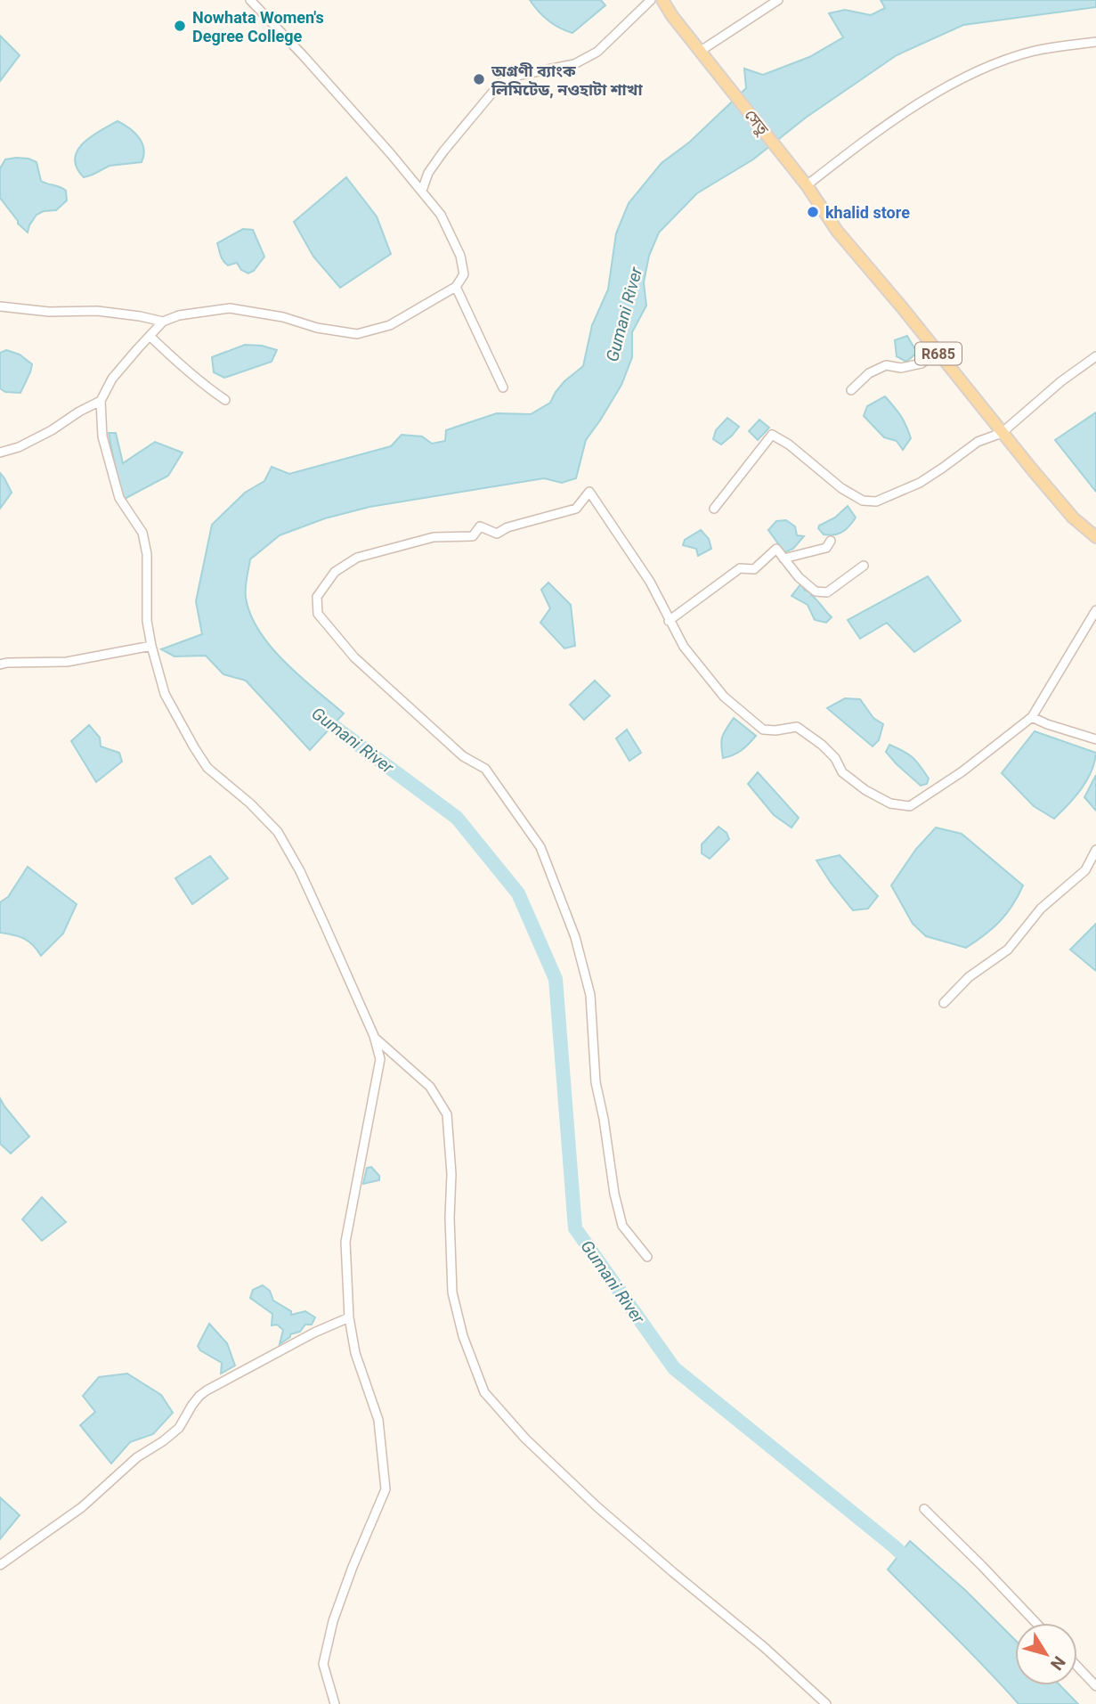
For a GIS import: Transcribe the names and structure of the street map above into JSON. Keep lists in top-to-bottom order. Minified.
{"streets":{"main road":["সেতু","R685"]},"crossings":[["সেতু","R685"]],"water":["Gumani River"],"places":["Nowhata Women's Degree College","অগ্রণী ব্যাংক লিমিটেড, নওহাটা শাখা","khalid store"],"north":"bottom right"}
